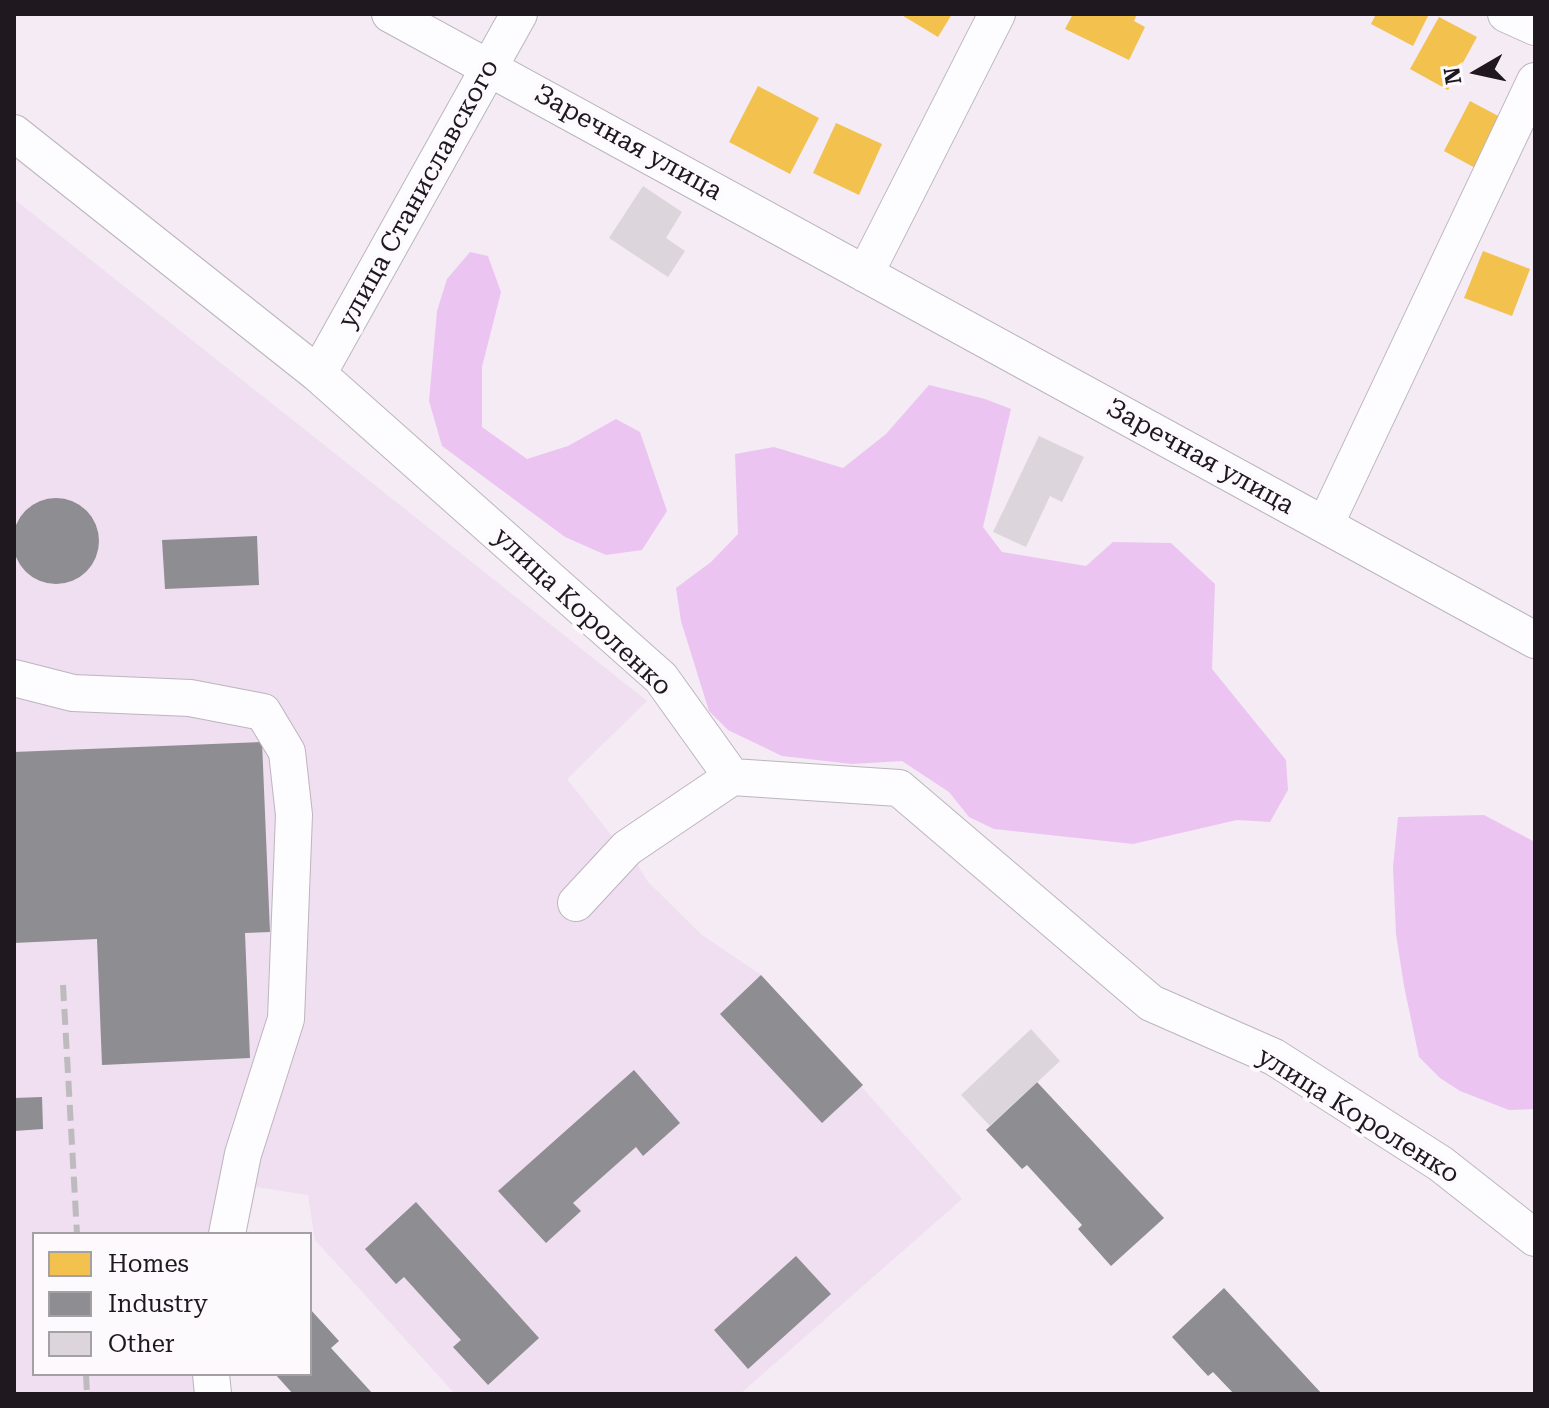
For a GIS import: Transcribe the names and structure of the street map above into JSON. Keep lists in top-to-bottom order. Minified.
{"streets":{"street":["Заречная улица","улица Станиславского","улица Короленко"]},"crossings":[["Заречная улица","улица Станиславского"],["улица Станиславского","улица Короленко"]],"legend":["Homes","Industry","Other"],"north":"left"}
